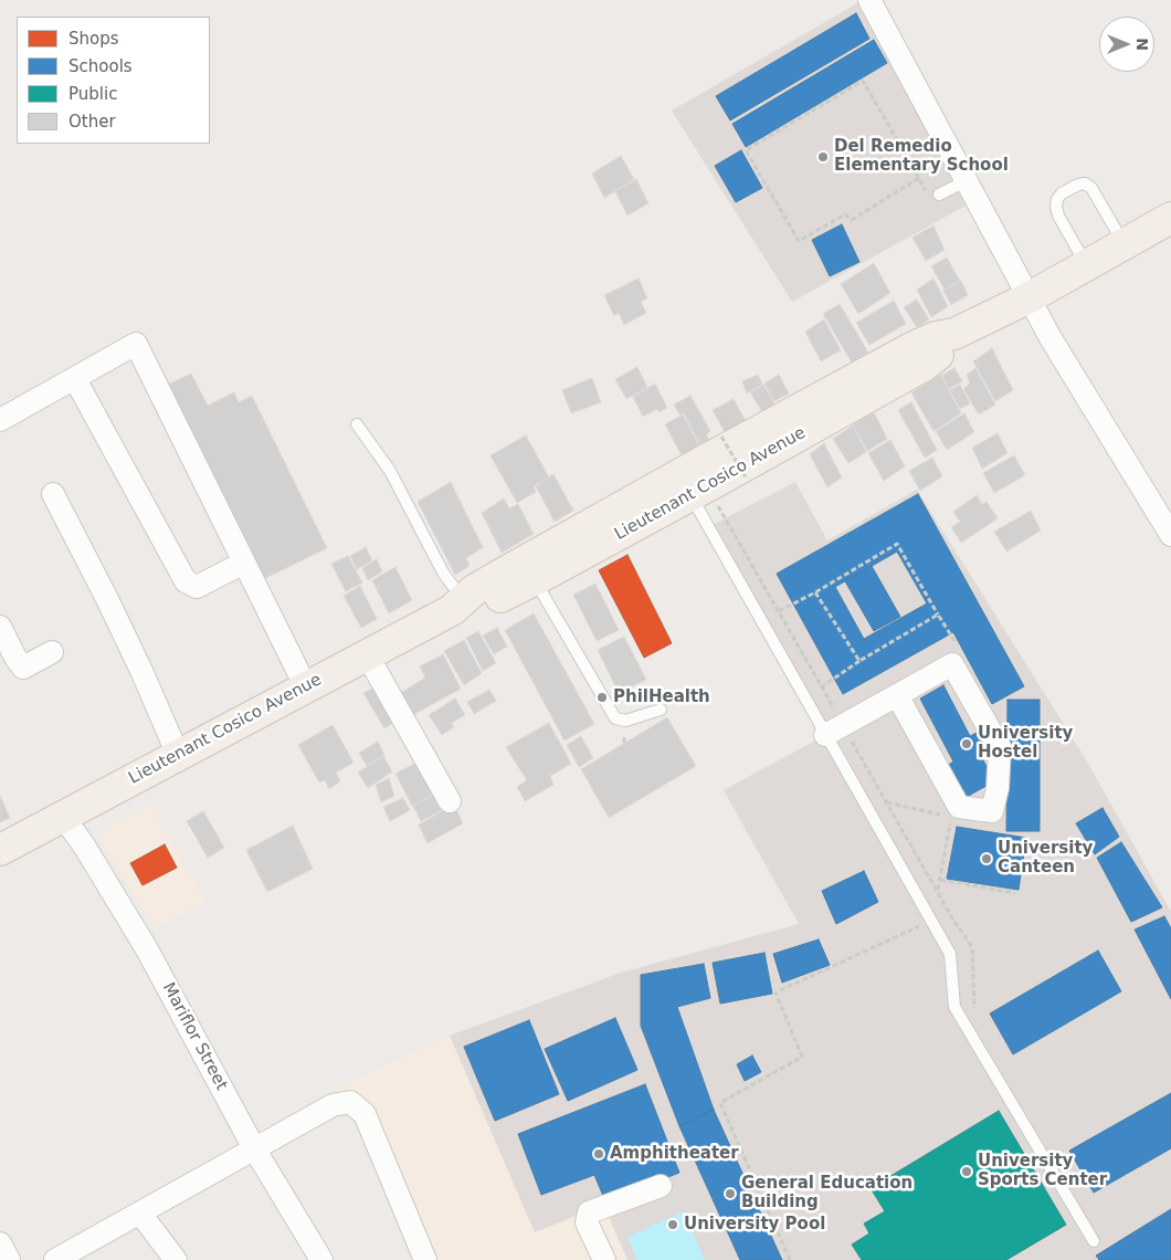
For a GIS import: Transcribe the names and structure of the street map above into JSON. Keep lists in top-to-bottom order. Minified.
{"streets":{"main road":["Lieutenant Cosico Avenue"],"street":["Mariflor Street"]},"crossings":[["Lieutenant Cosico Avenue","Mariflor Street"]],"places":["Del Remedio Elementary School","PhilHealth","University Hostel","University Canteen","Amphitheater","University Sports Center","General Education Building","University Pool"],"legend":["Shops","Schools","Public","Other"],"north":"right"}
